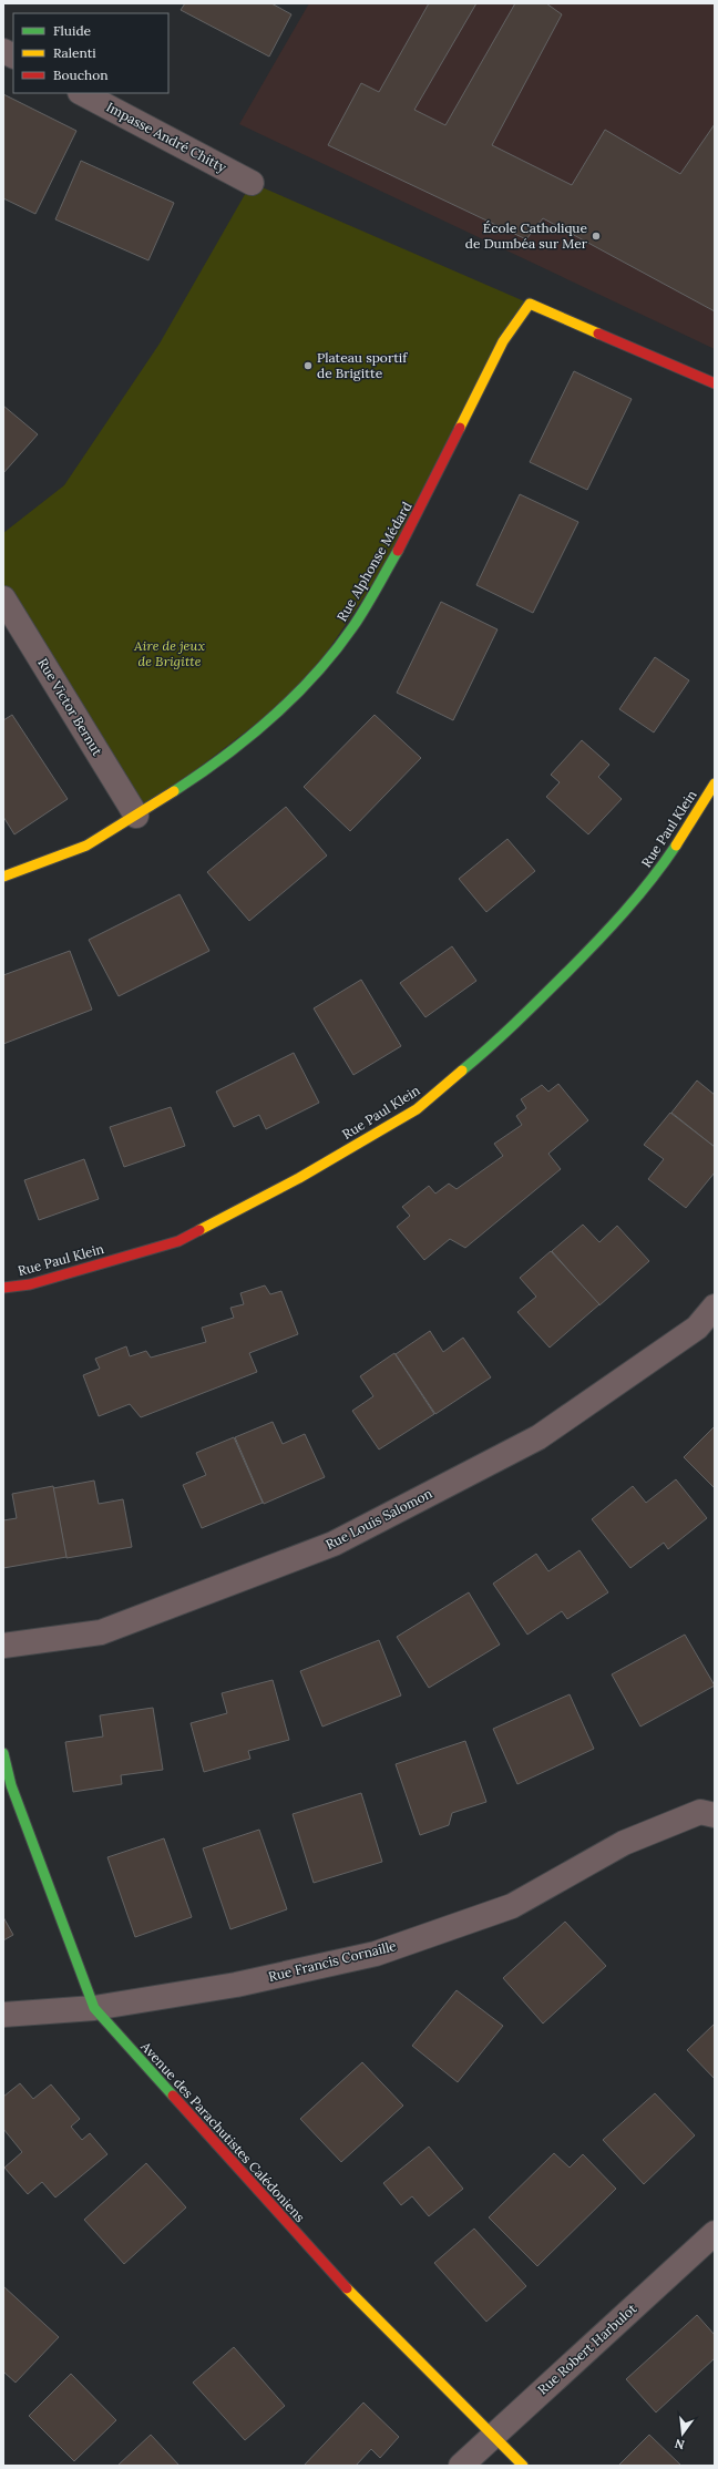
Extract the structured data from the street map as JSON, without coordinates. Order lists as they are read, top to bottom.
{
  "streets": {
    "street": [
      "Impasse André Chitty",
      "Rue Alphonse Médard",
      "Rue Victor Bernut",
      "Rue Paul Klein",
      "Rue Louis Salomon",
      "Rue Francis Cornaille",
      "Avenue des Parachutistes Calédoniens",
      "Rue Robert Harbulot"
    ]
  },
  "crossings": [
    ["Rue Alphonse Médard", "Rue Victor Bernut"],
    ["Rue Francis Cornaille", "Avenue des Parachutistes Calédoniens"],
    ["Avenue des Parachutistes Calédoniens", "Rue Robert Harbulot"]
  ],
  "parks": ["Aire de jeux de Brigitte"],
  "places": ["École Catholique de Dumbéa sur Mer", "Plateau sportif de Brigitte"],
  "legend": ["Fluide", "Ralenti", "Bouchon"],
  "north": "bottom"
}
